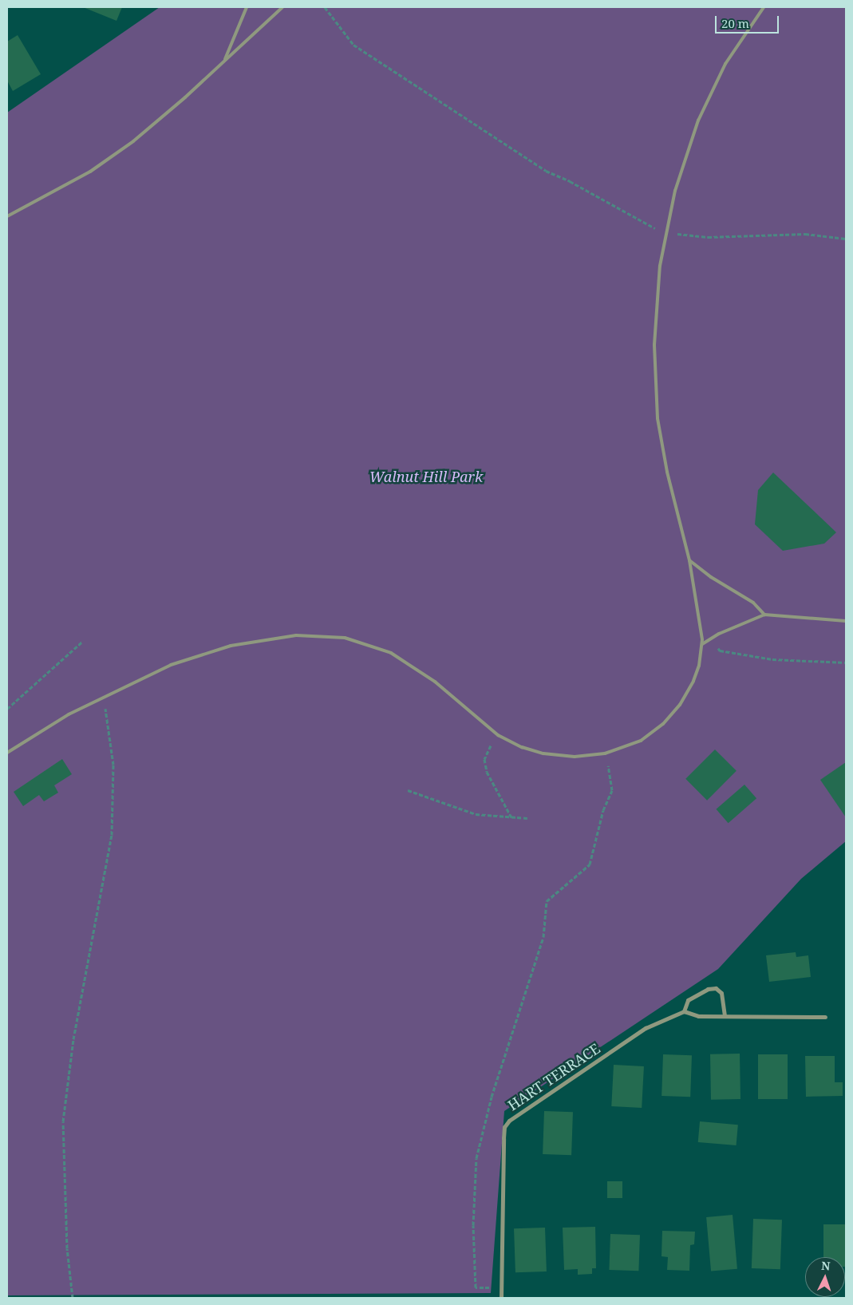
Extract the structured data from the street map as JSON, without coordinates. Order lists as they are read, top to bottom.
{
  "streets": {
    "street": ["HART TERRACE"]
  },
  "parks": ["Walnut Hill Park"],
  "scale_bar": "20 m",
  "north": "top"
}
